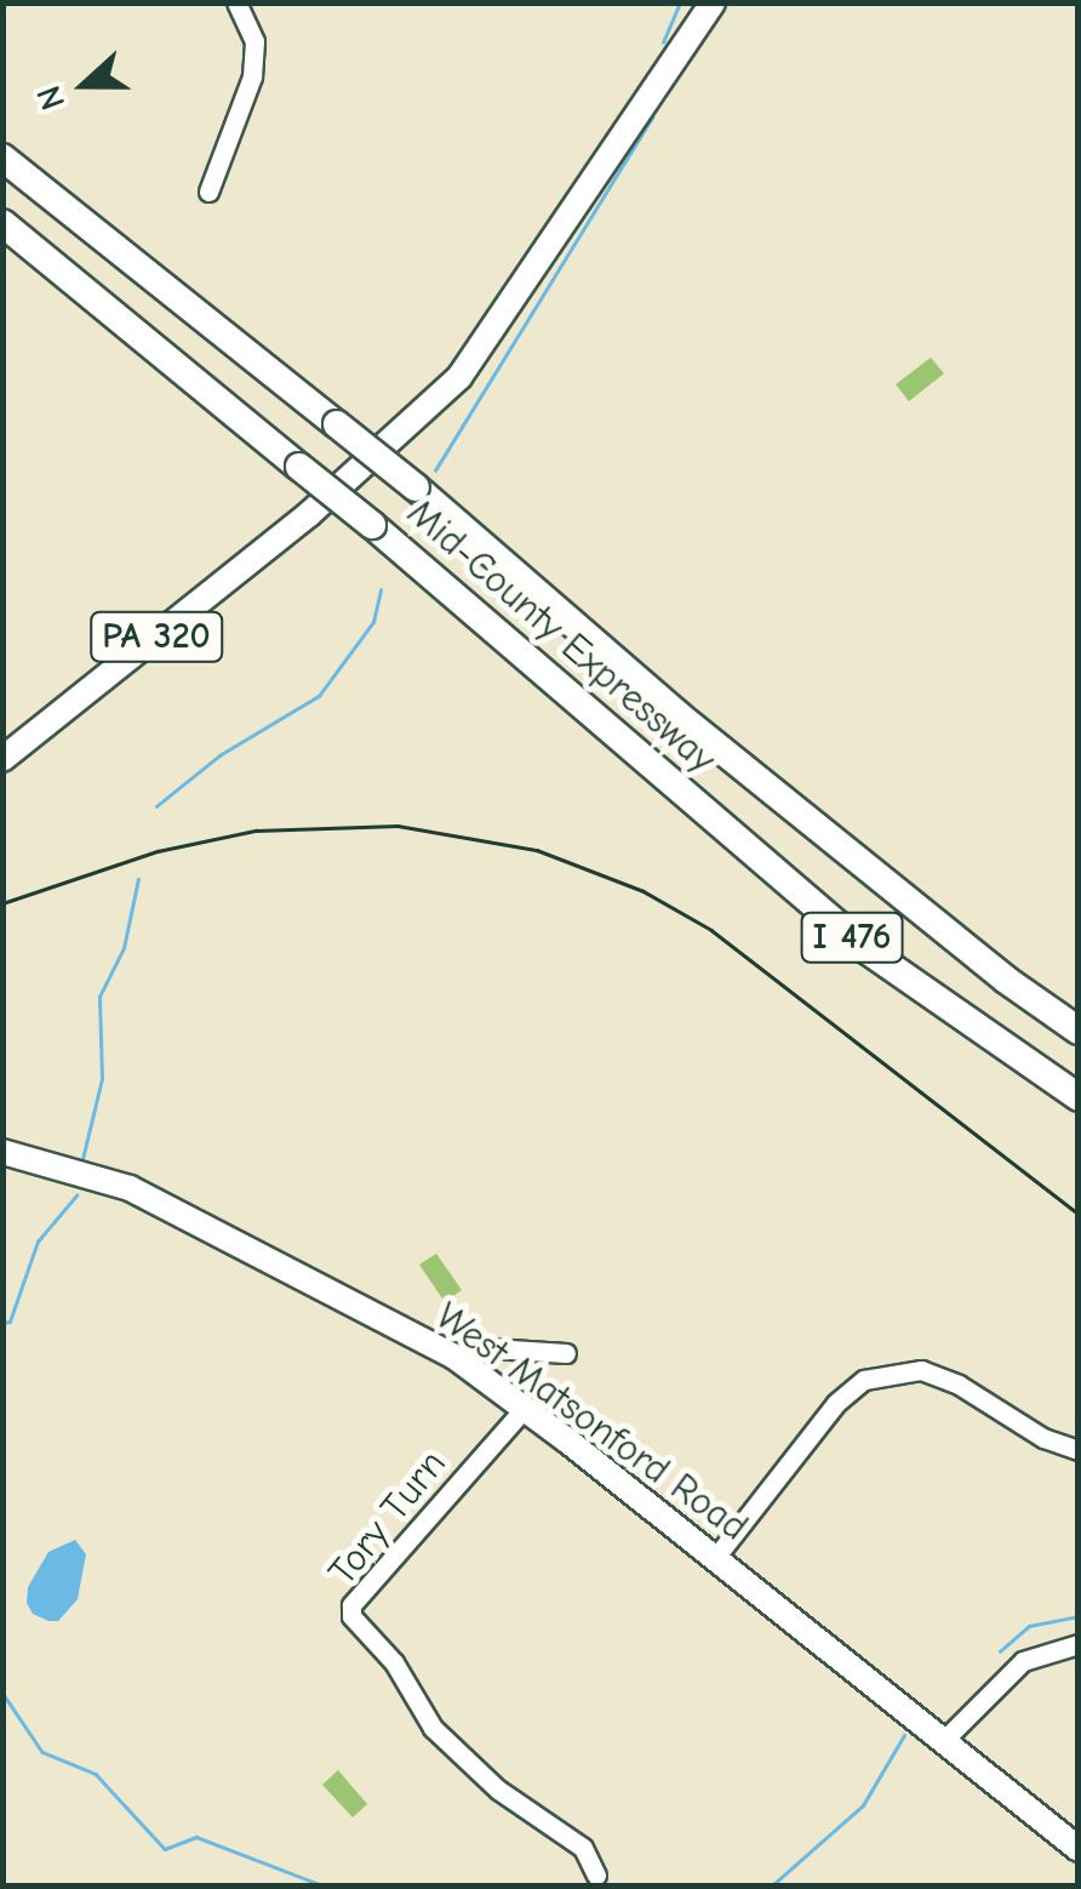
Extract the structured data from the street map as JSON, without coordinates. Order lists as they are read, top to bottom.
{
  "streets": {
    "highway": ["Mid-County Expressway", "I 476"],
    "main road": ["PA 320", "West Matsonford Road"],
    "street": ["Tory Turn"]
  },
  "crossings": [
    ["West Matsonford Road", "Tory Turn"]
  ],
  "north": "left"
}
